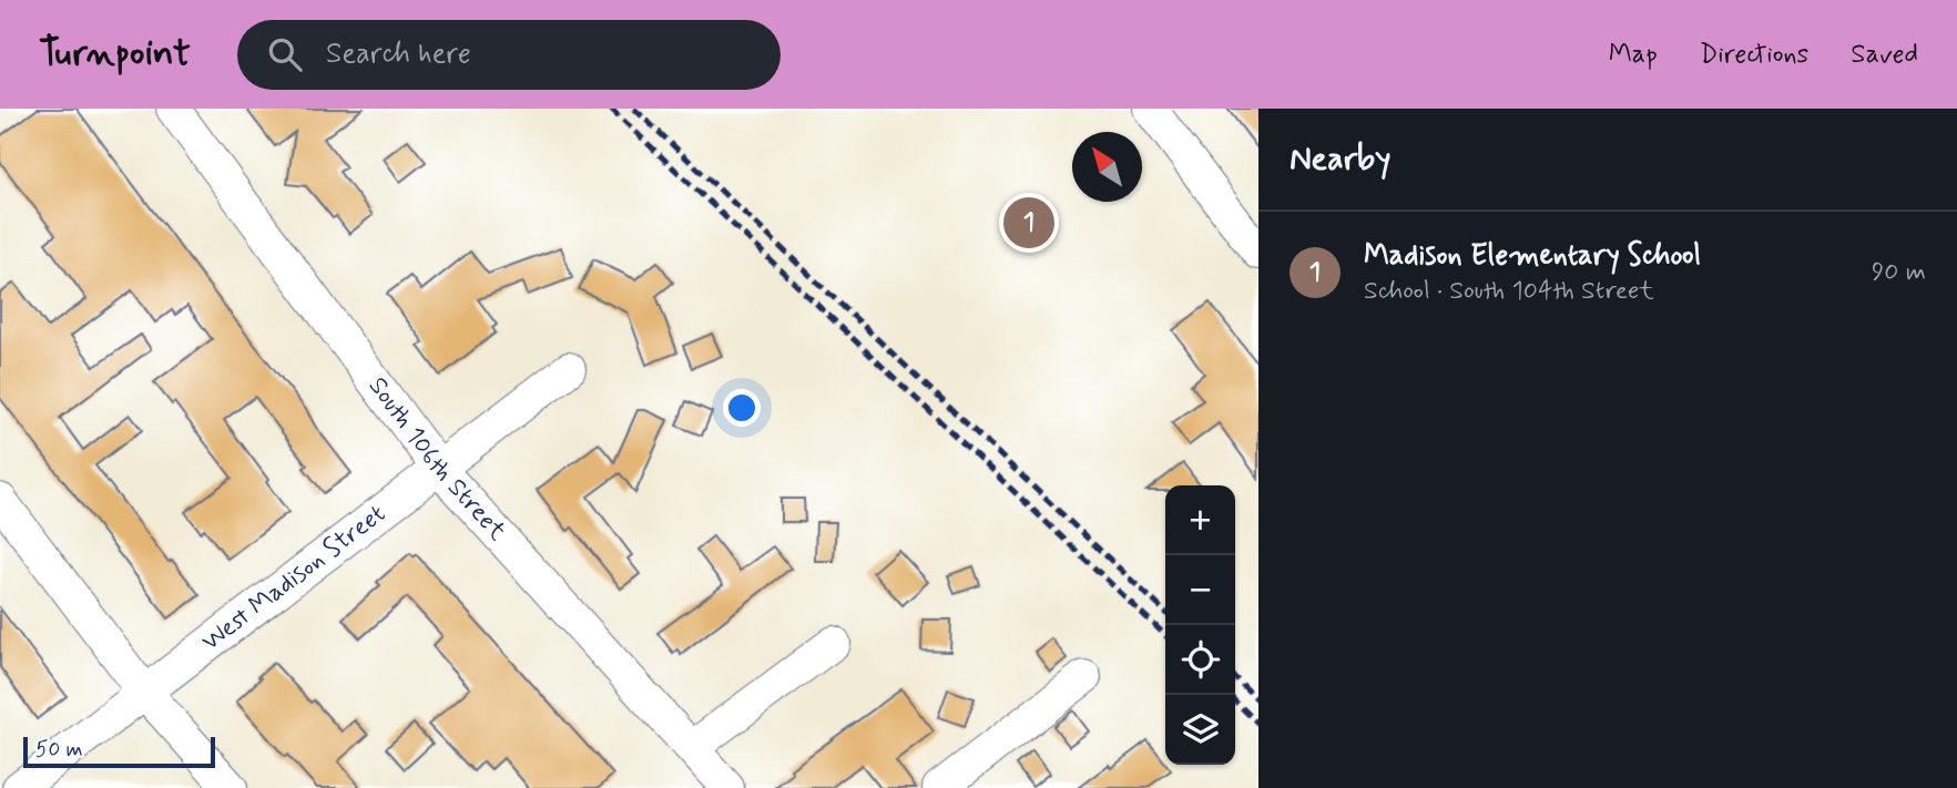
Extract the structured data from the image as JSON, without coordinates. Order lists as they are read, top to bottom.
{
  "streets": {
    "street": ["South 106th Street", "West Madison Street"]
  },
  "crossings": [
    ["South 106th Street", "West Madison Street"]
  ],
  "scale_bar": "50 m",
  "north": "top left",
  "page": {
    "header": "Turnpoint",
    "search": "Search here",
    "nav": ["Map", "Directions", "Saved"],
    "heading": "Nearby",
    "pins": "1",
    "list": [
      {
        "mark": "1",
        "name": "Madison Elementary School",
        "note": "School · South 104th Street",
        "value": "90 m"
      }
    ],
    "map_buttons": ["+", "−"],
    "scale": "50 m"
  }
}
